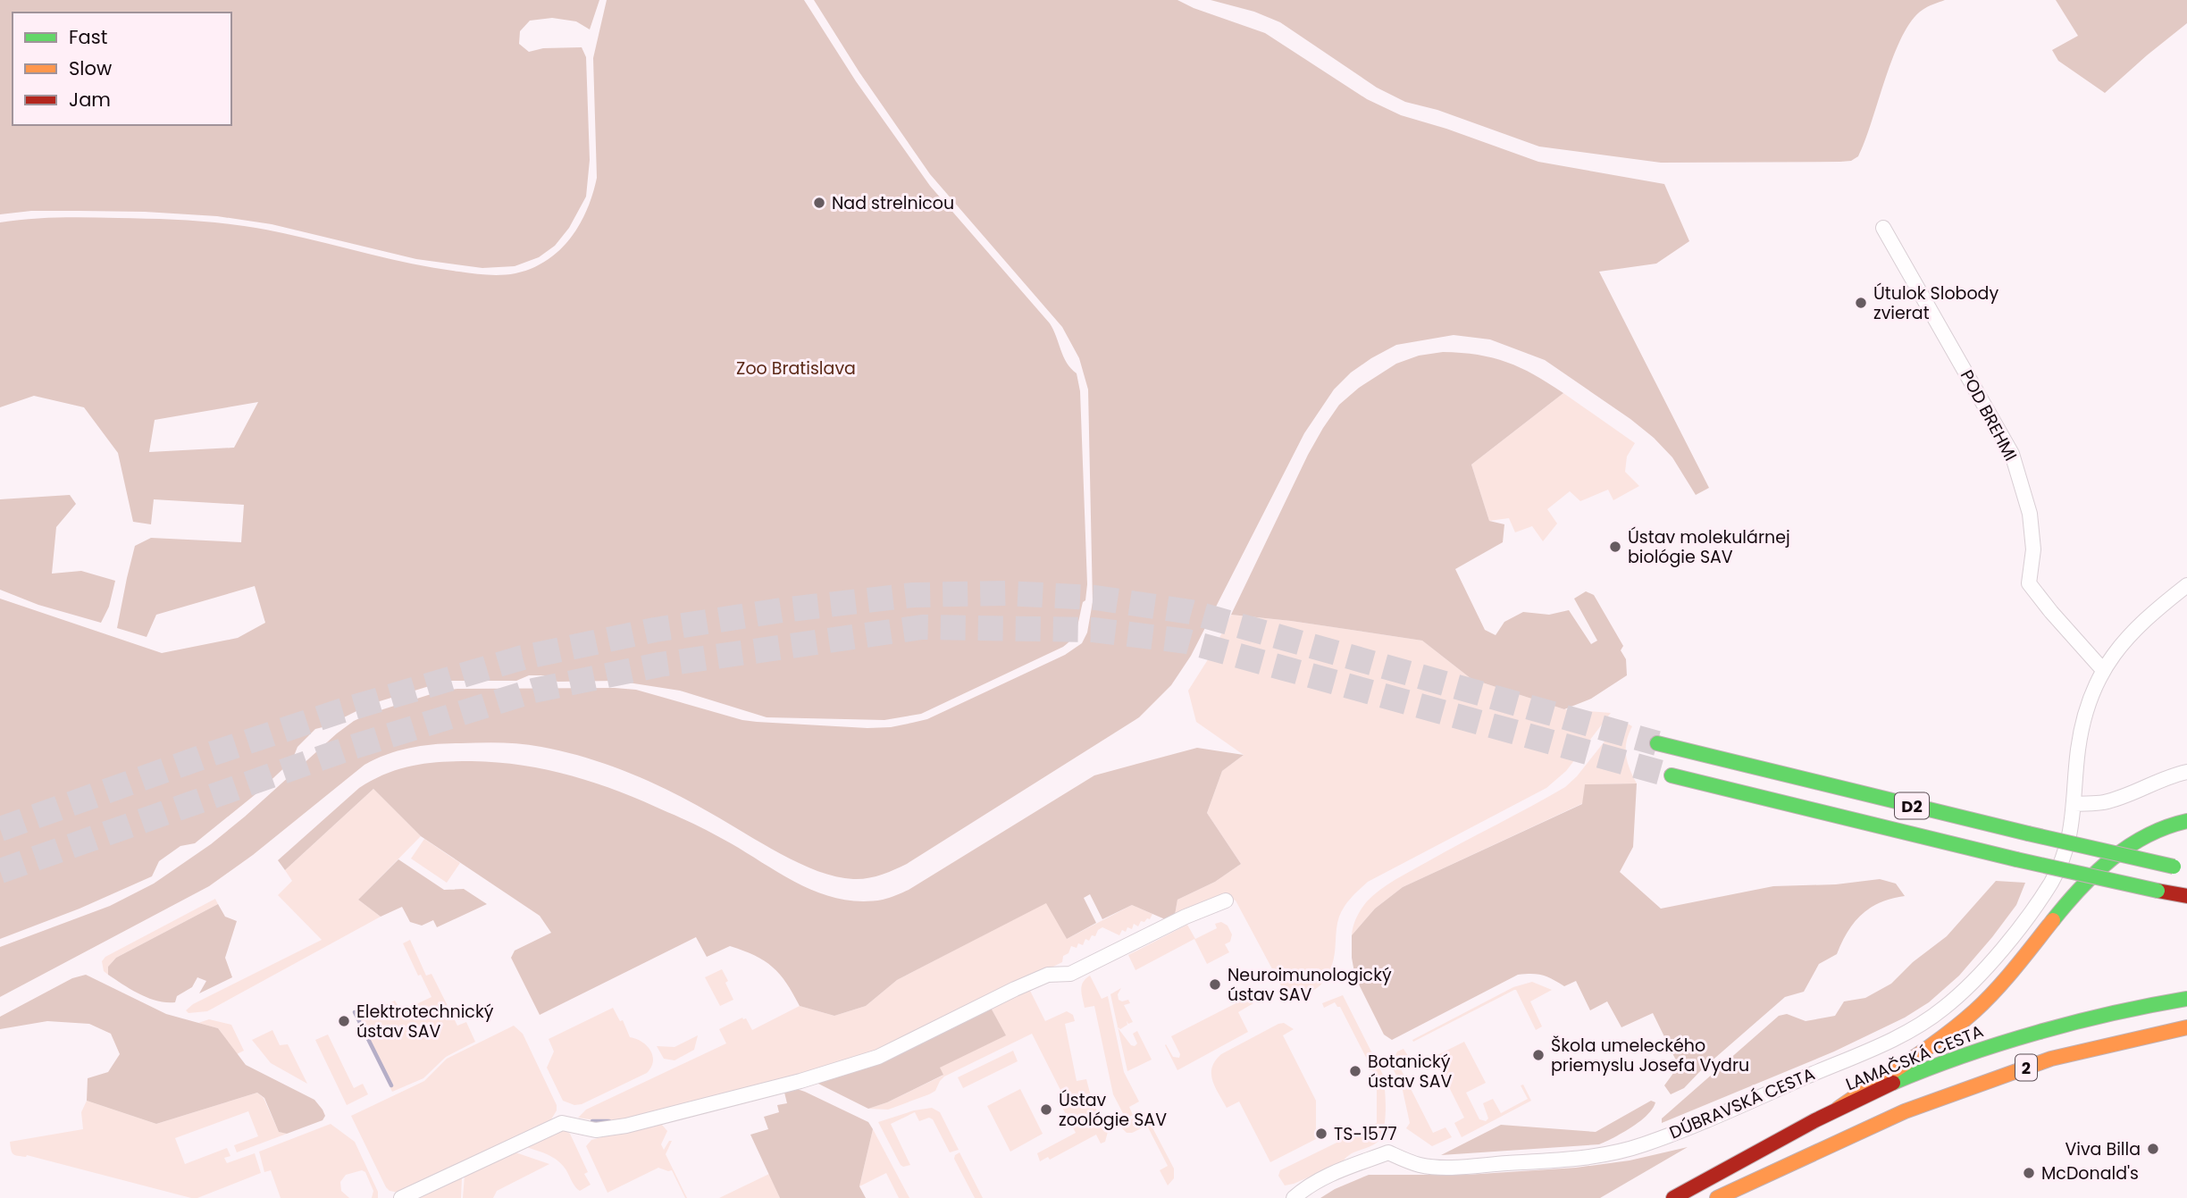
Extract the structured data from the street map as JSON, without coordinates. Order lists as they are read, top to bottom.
{
  "streets": {
    "main road": ["D2", "LAMAČSKÁ CESTA", "2"],
    "street": ["POD BREHMI", "DÚBRAVSKÁ CESTA"]
  },
  "crossings": [
    ["POD BREHMI", "DÚBRAVSKÁ CESTA"]
  ],
  "parks": ["Zoo Bratislava"],
  "places": [
    "Nad strelnicou",
    "Útulok Slobody zvierat",
    "Ústav molekulárnej biológie SAV",
    "Neuroimunologický ústav SAV",
    "Elektrotechnický ústav SAV",
    "Škola umeleckého priemyslu Josefa Vydru",
    "Botanický ústav SAV",
    "Ústav zoológie SAV",
    "TS-1577",
    "Viva Billa",
    "McDonald's"
  ],
  "legend": ["Fast", "Slow", "Jam"]
}
